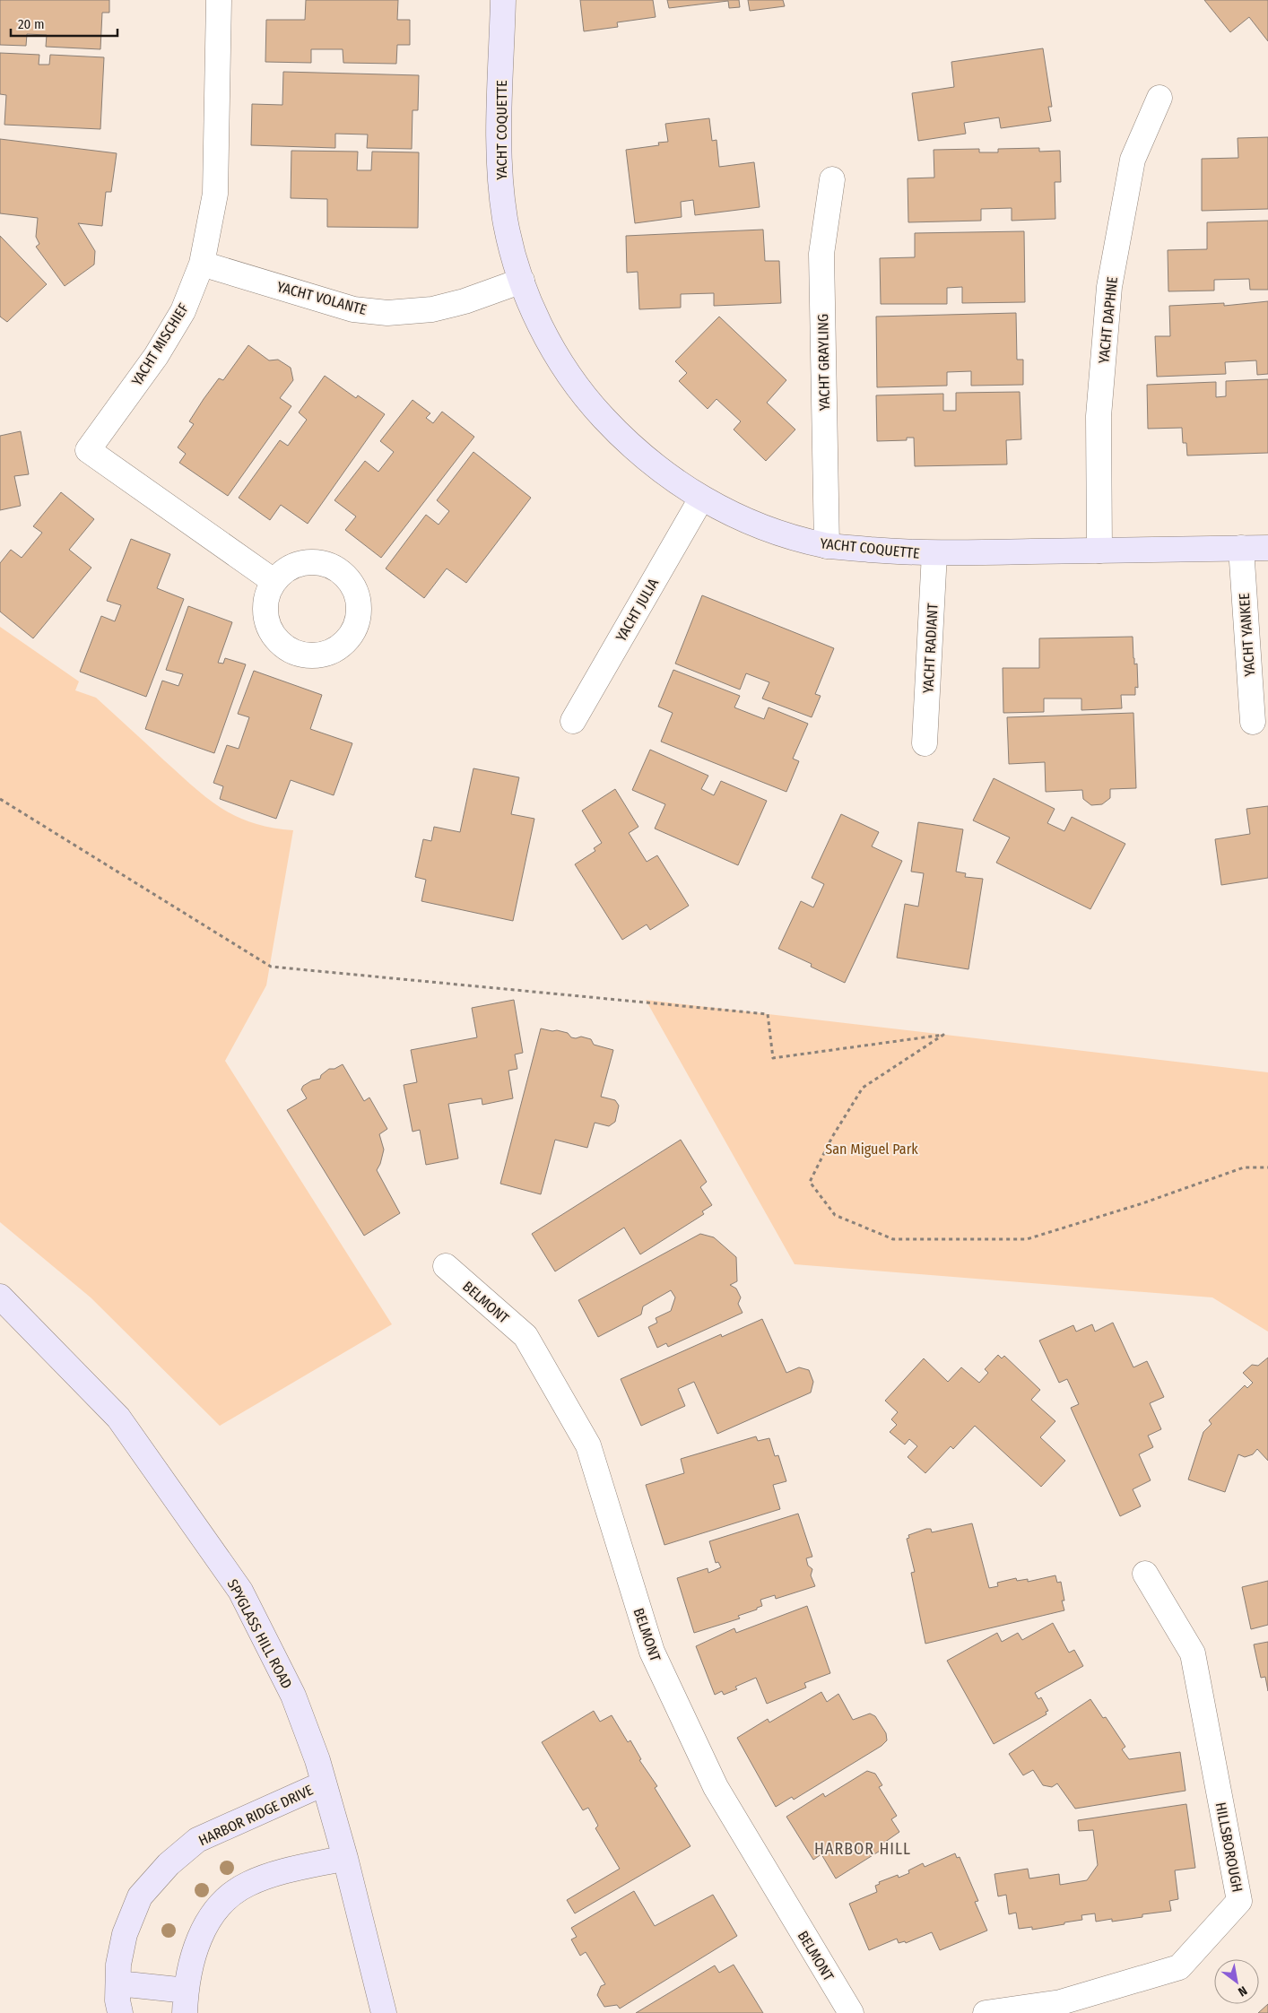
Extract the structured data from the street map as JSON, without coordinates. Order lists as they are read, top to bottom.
{
  "streets": {
    "street": [
      "YACHT COQUETTE",
      "YACHT VOLANTE",
      "YACHT DAPHNE",
      "YACHT MISCHIEF",
      "YACHT GRAYLING",
      "YACHT JULIA",
      "YACHT YANKEE",
      "YACHT RADIANT",
      "BELMONT",
      "SPYGLASS HILL ROAD",
      "HARBOR RIDGE DRIVE",
      "HILLSBOROUGH"
    ]
  },
  "crossings": [
    ["YACHT COQUETTE", "YACHT VOLANTE"],
    ["YACHT COQUETTE", "YACHT DAPHNE"],
    ["YACHT COQUETTE", "YACHT GRAYLING"],
    ["YACHT COQUETTE", "YACHT JULIA"],
    ["YACHT COQUETTE", "YACHT YANKEE"],
    ["YACHT COQUETTE", "YACHT RADIANT"],
    ["YACHT VOLANTE", "YACHT MISCHIEF"],
    ["SPYGLASS HILL ROAD", "HARBOR RIDGE DRIVE"]
  ],
  "districts": ["HARBOR HILL"],
  "parks": ["San Miguel Park"],
  "scale_bar": "20 m",
  "north": "bottom right"
}
